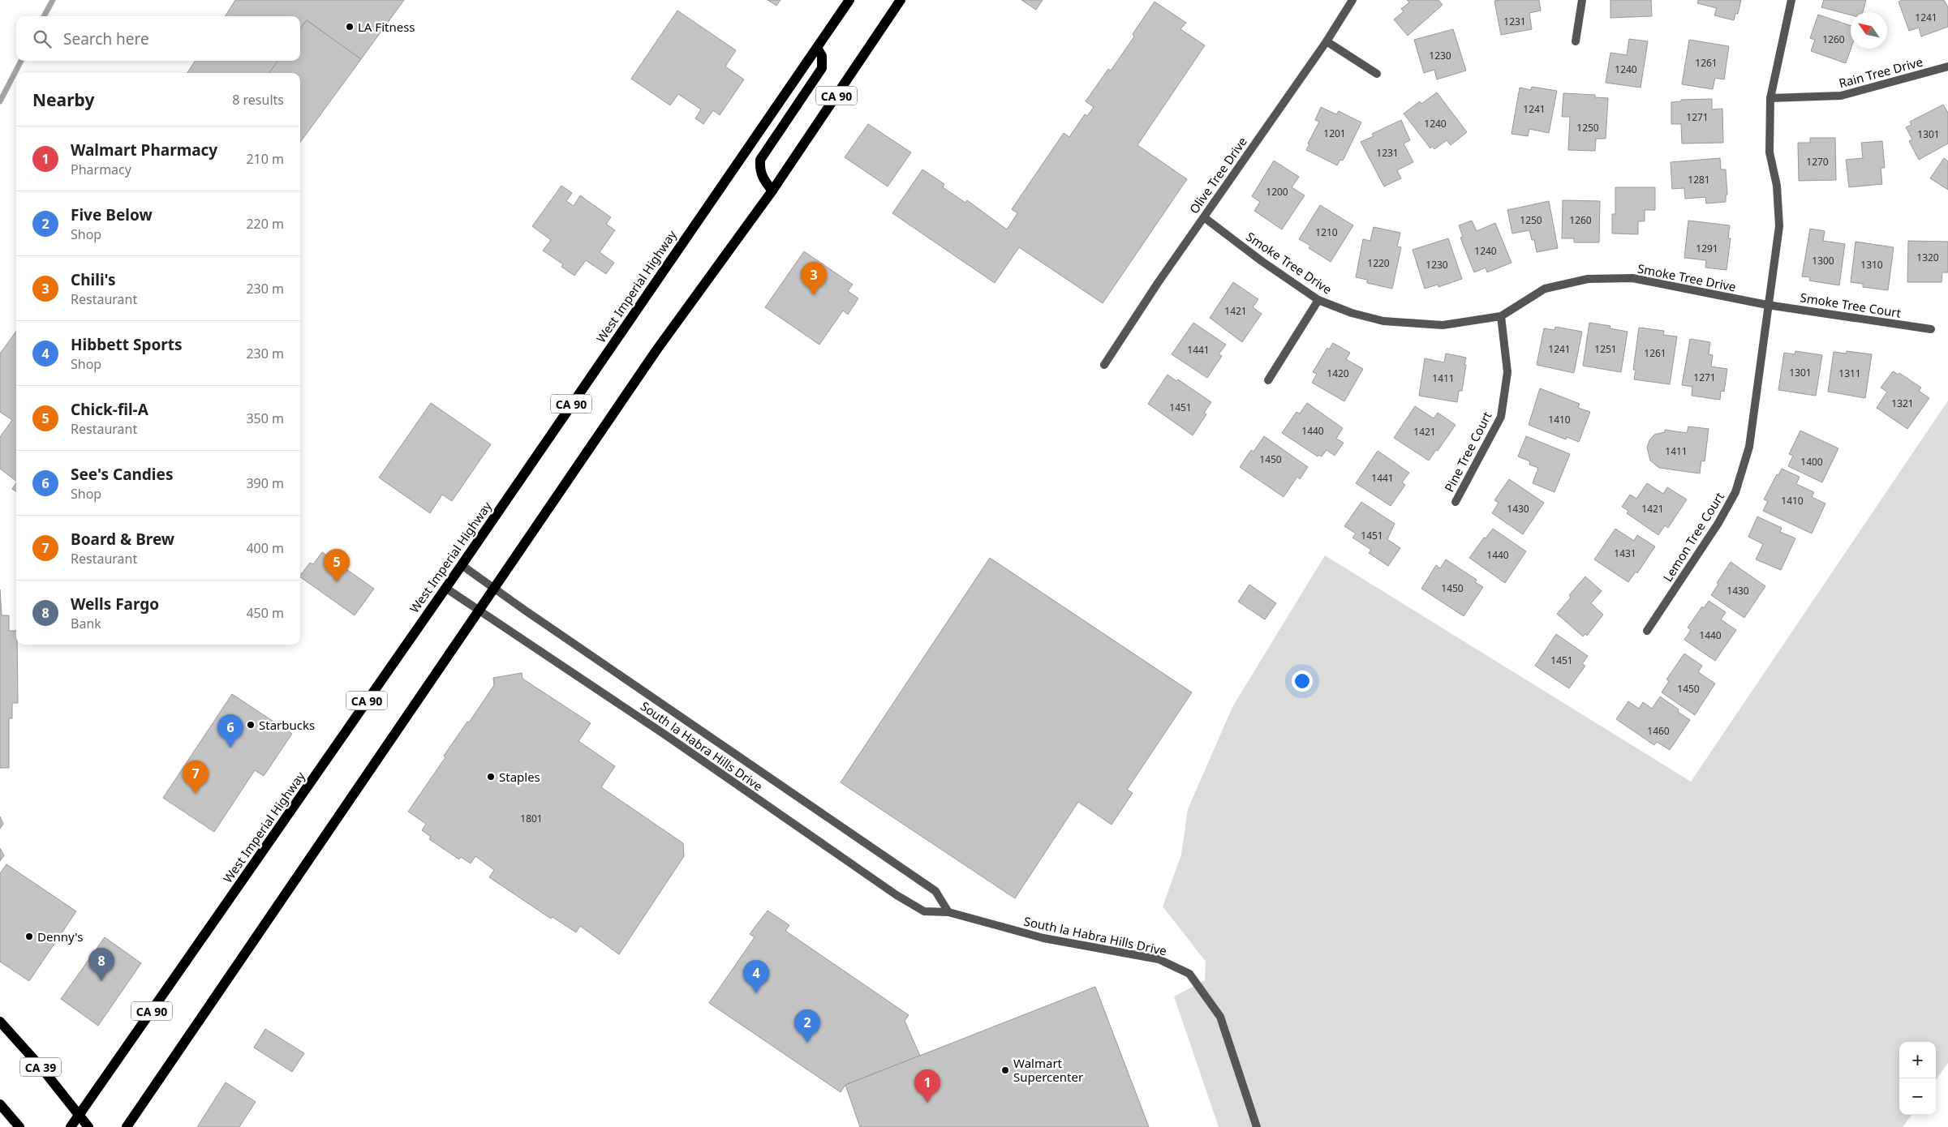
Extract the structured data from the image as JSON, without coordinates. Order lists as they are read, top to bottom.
{
  "streets": {
    "main road": ["CA 90", "West Imperial Highway", "CA 39"],
    "street": [
      "Rain Tree Drive",
      "Olive Tree Drive",
      "Smoke Tree Drive",
      "Smoke Tree Court",
      "Pine Tree Court",
      "Lemon Tree Court",
      "South la Habra Hills Drive"
    ]
  },
  "crossings": [
    ["Rain Tree Drive", "Lemon Tree Court"],
    ["CA 90", "South la Habra Hills Drive"],
    ["Olive Tree Drive", "Smoke Tree Drive"],
    ["Smoke Tree Drive", "Smoke Tree Court"],
    ["Smoke Tree Drive", "Pine Tree Court"],
    ["Smoke Tree Drive", "Lemon Tree Court"],
    ["West Imperial Highway", "South la Habra Hills Drive"],
    ["West Imperial Highway", "CA 39"],
    ["Smoke Tree Court", "Lemon Tree Court"]
  ],
  "places": [
    "LA Fitness",
    "Starbucks",
    "Staples",
    "Denny's",
    "Walmart Supercenter"
  ],
  "house_numbers": [
    "1241",
    "1231",
    "1260",
    "1230",
    "1261",
    "1240",
    "1241",
    "1271",
    "1240",
    "1250",
    "1201",
    "1301",
    "1231",
    "1270",
    "1281",
    "1200",
    "1250",
    "1260",
    "1210",
    "1291",
    "1240",
    "1320",
    "1300",
    "1220",
    "1230",
    "1310",
    "1421",
    "1241",
    "1251",
    "1441",
    "1261",
    "1301",
    "1420",
    "1311",
    "1271",
    "1411",
    "1321",
    "1451",
    "1410",
    "1440",
    "1421",
    "1411",
    "1450",
    "1400",
    "1441",
    "1410",
    "1430",
    "1421",
    "1451",
    "1431",
    "1440",
    "1450",
    "1430",
    "1440",
    "1451",
    "1450",
    "1460",
    "1801"
  ],
  "north": "top left",
  "page": {
    "search": "Search here",
    "heading": ["Nearby", "8 results"],
    "list": [
      {
        "mark": "1",
        "name": "Walmart Pharmacy",
        "note": "Pharmacy",
        "value": "210 m"
      },
      {
        "mark": "2",
        "name": "Five Below",
        "note": "Shop",
        "value": "220 m"
      },
      {
        "mark": "3",
        "name": "Chili's",
        "note": "Restaurant",
        "value": "230 m"
      },
      {
        "mark": "4",
        "name": "Hibbett Sports",
        "note": "Shop",
        "value": "230 m"
      },
      {
        "mark": "5",
        "name": "Chick-fil-A",
        "note": "Restaurant",
        "value": "350 m"
      },
      {
        "mark": "6",
        "name": "See's Candies",
        "note": "Shop",
        "value": "390 m"
      },
      {
        "mark": "7",
        "name": "Board & Brew",
        "note": "Restaurant",
        "value": "400 m"
      },
      {
        "mark": "8",
        "name": "Wells Fargo",
        "note": "Bank",
        "value": "450 m"
      }
    ],
    "pins": [
      "3",
      "5",
      "6",
      "7",
      "8",
      "4",
      "2",
      "1"
    ],
    "map_buttons": ["+", "−"]
  }
}
